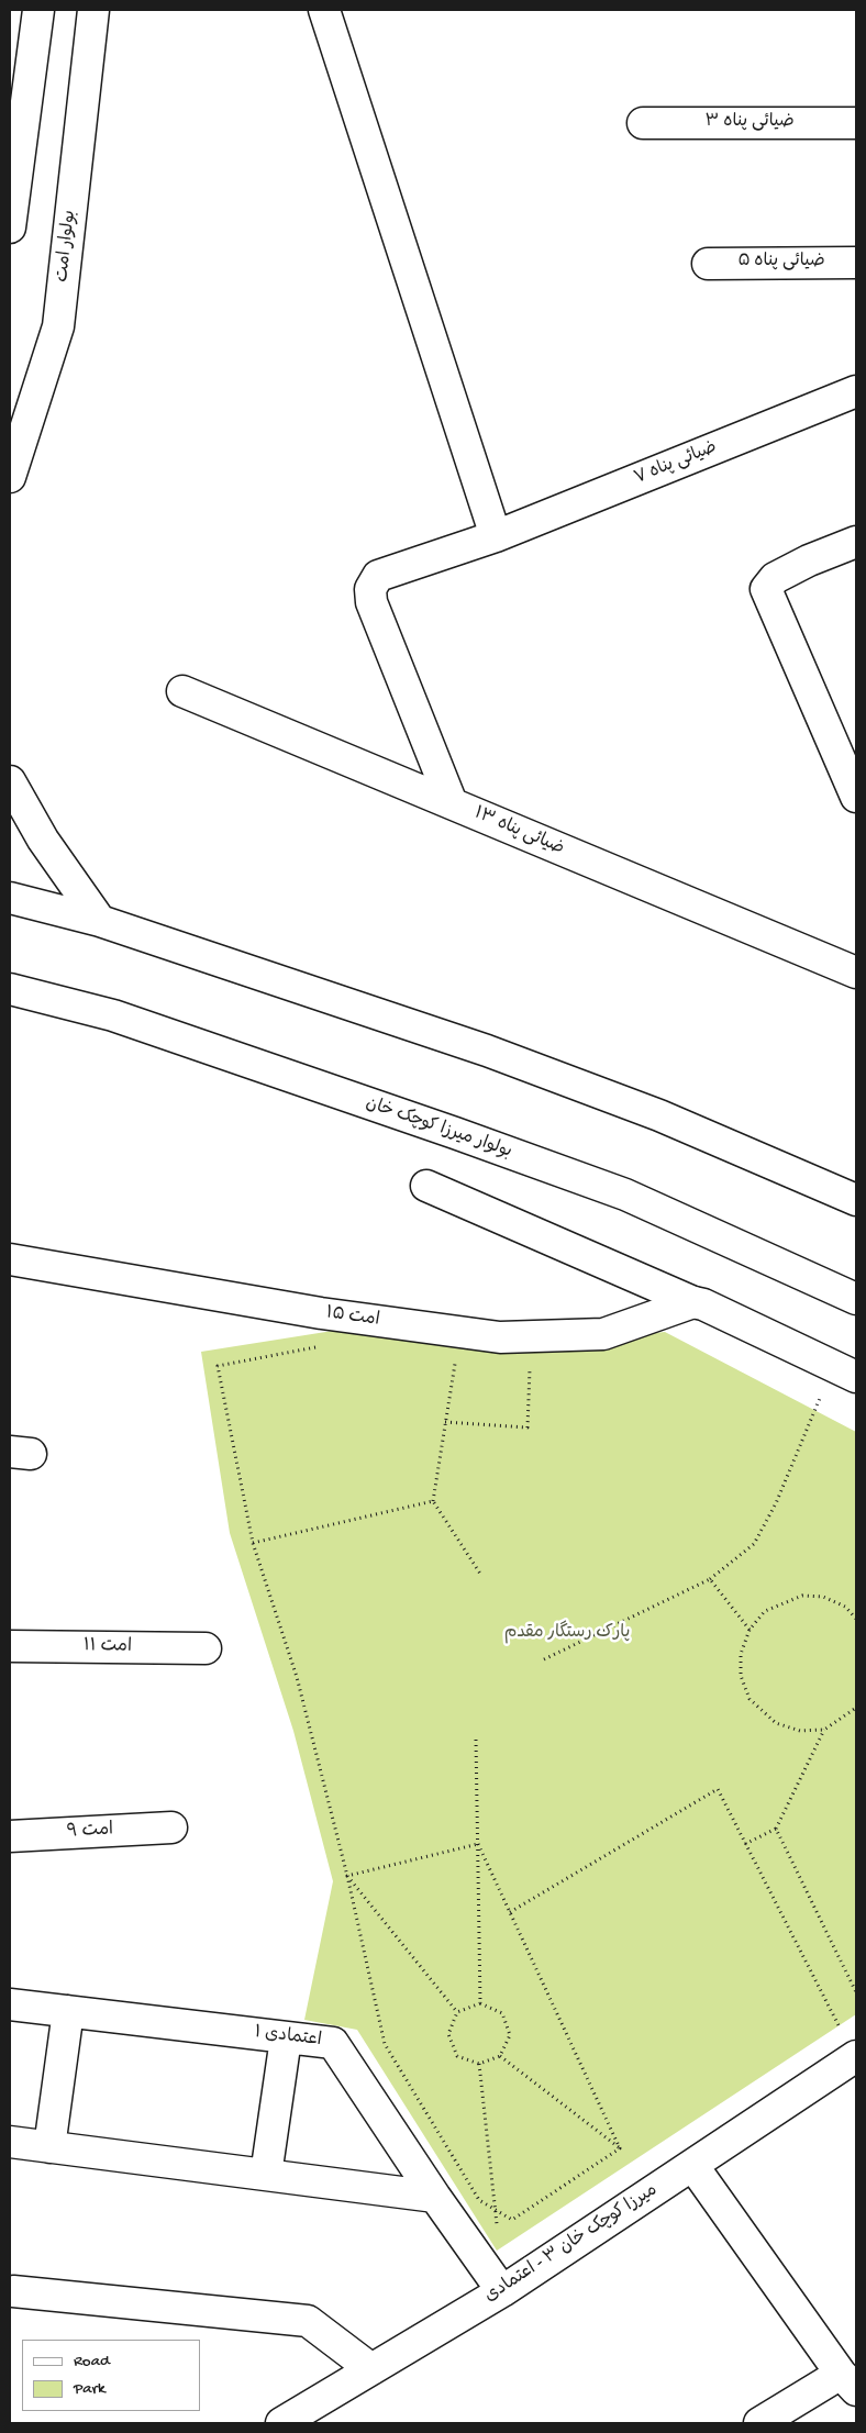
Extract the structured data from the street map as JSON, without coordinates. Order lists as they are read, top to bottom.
{
  "streets": {
    "street": [
      "ضیائی پناه ۳",
      "بولوار امت",
      "ضیائی پناه ۵",
      "ضیائی پناه ۷",
      "ضیائی پناه ۱۳",
      "بولوار میرزا کوچک خان",
      "امت ۱۵",
      "امت ۱۱",
      "امت ۹",
      "اعتمادی ۱",
      "میرزا کوچک خان ۳ - اعتمادی"
    ]
  },
  "crossings": [
    ["ضیائی پناه ۷", "ضیائی پناه ۱۳"],
    ["اعتمادی ۱", "میرزا کوچک خان ۳ - اعتمادی"]
  ],
  "parks": ["پارک رستگار مقدم"],
  "legend": ["Road", "Park"]
}
